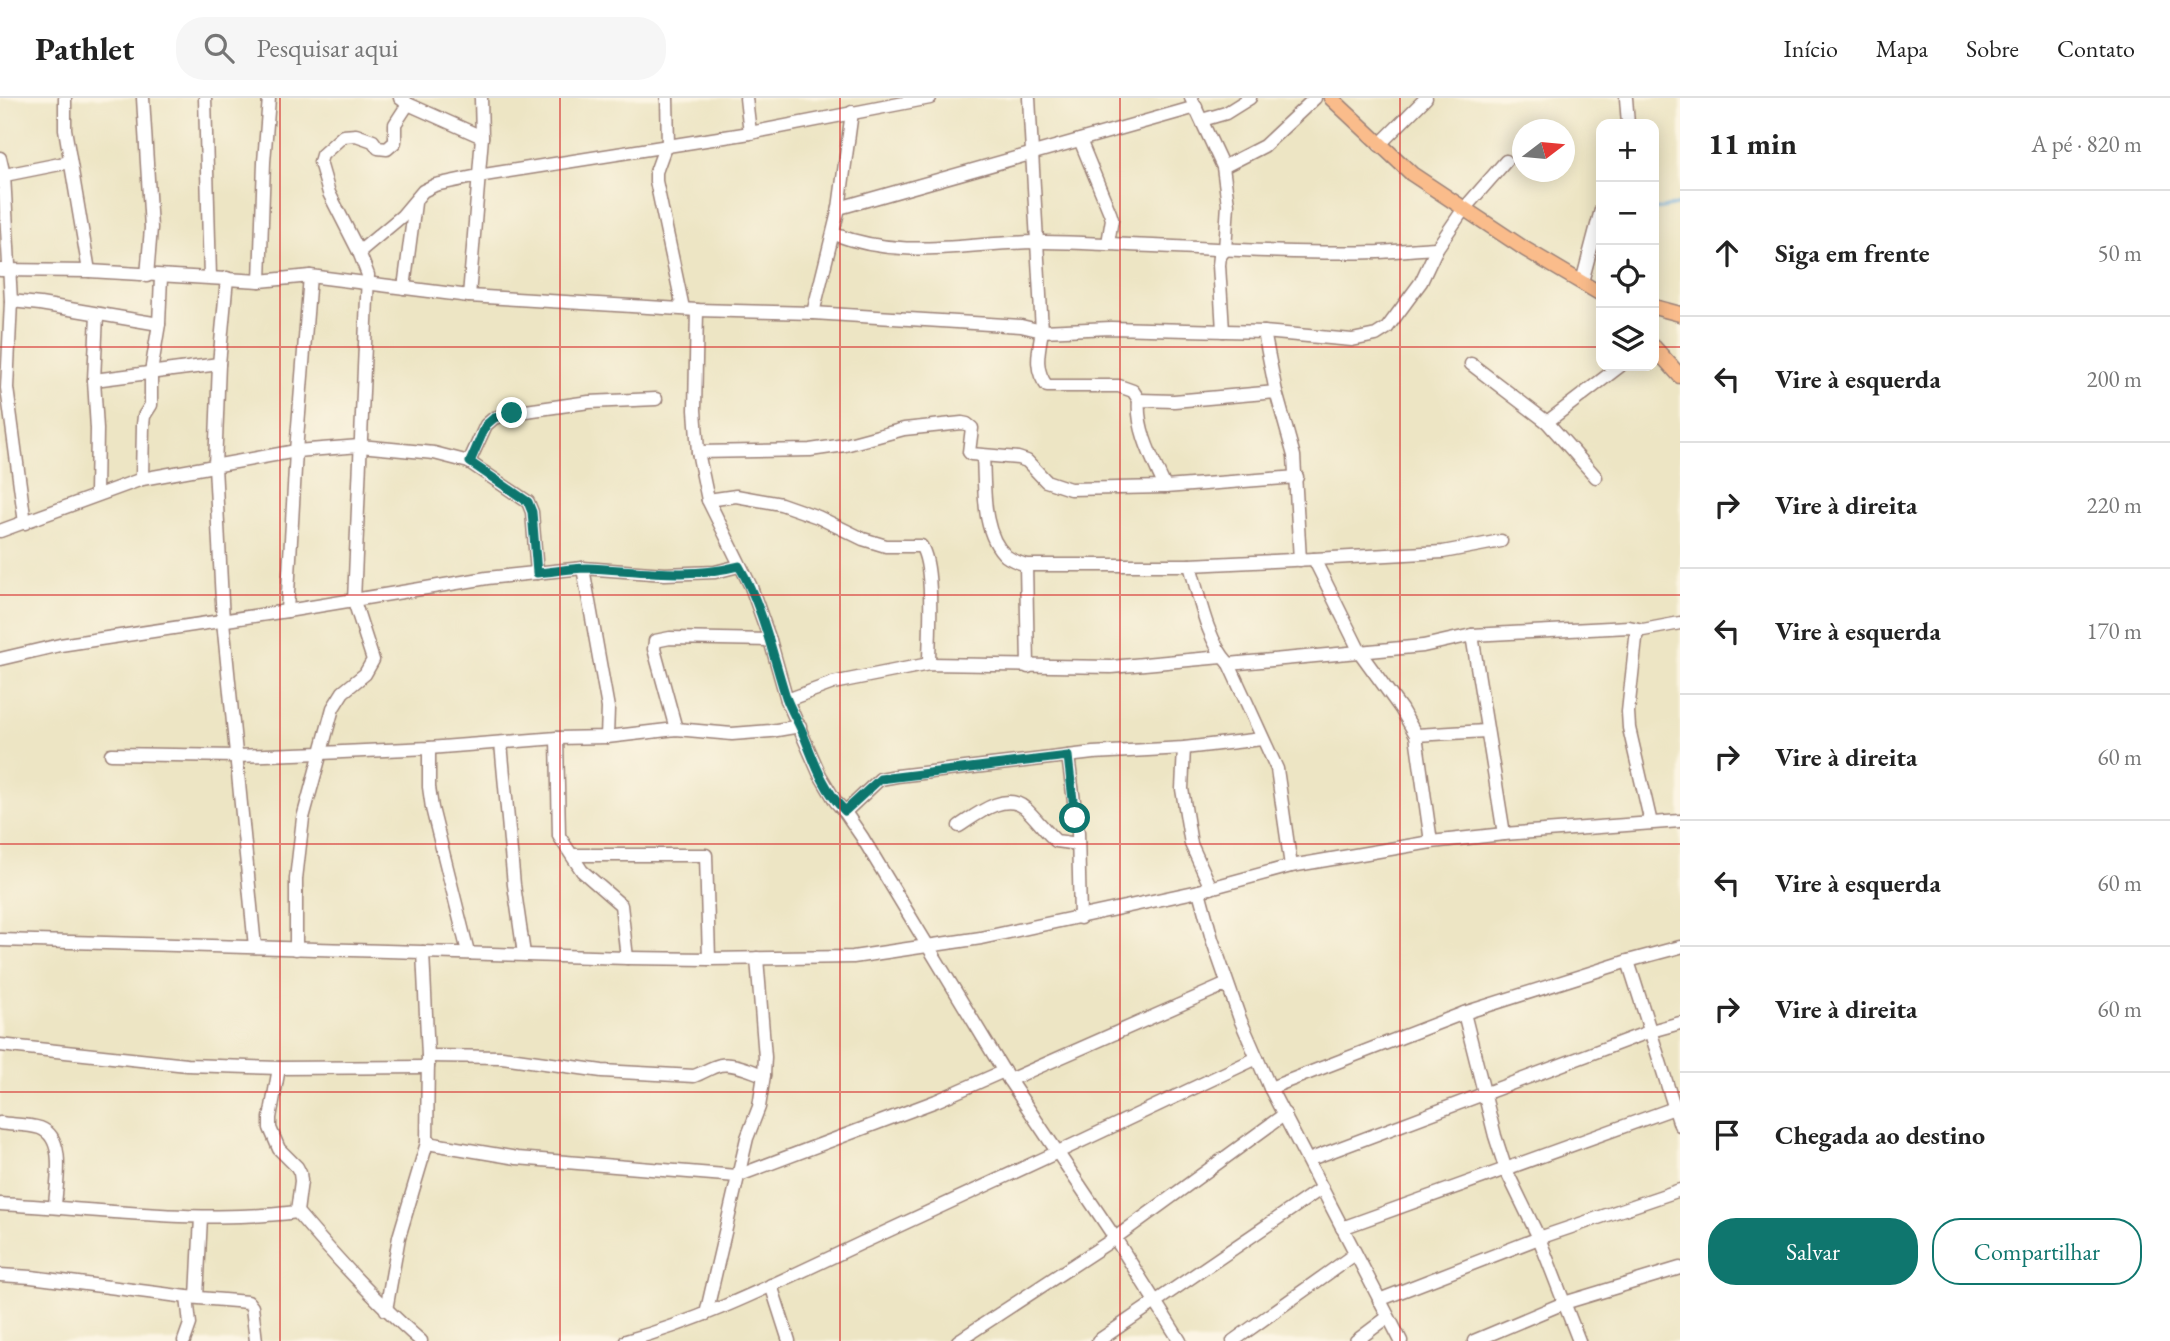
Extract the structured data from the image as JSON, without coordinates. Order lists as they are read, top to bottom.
{
  "north": "right",
  "page": {
    "header": "Pathlet",
    "search": "Pesquisar aqui",
    "nav": [
      "Início",
      "Mapa",
      "Sobre",
      "Contato"
    ],
    "heading": ["11 min", "A pé · 820 m"],
    "map_buttons": ["+", "−"],
    "list": [
      ["Siga em frente", "50 m"],
      ["Vire à esquerda", "200 m"],
      ["Vire à direita", "220 m"],
      ["Vire à esquerda", "170 m"],
      ["Vire à direita", "60 m"],
      ["Vire à esquerda", "60 m"],
      ["Vire à direita", "60 m"],
      "Chegada ao destino"
    ],
    "buttons": ["Salvar", "Compartilhar"]
  }
}
